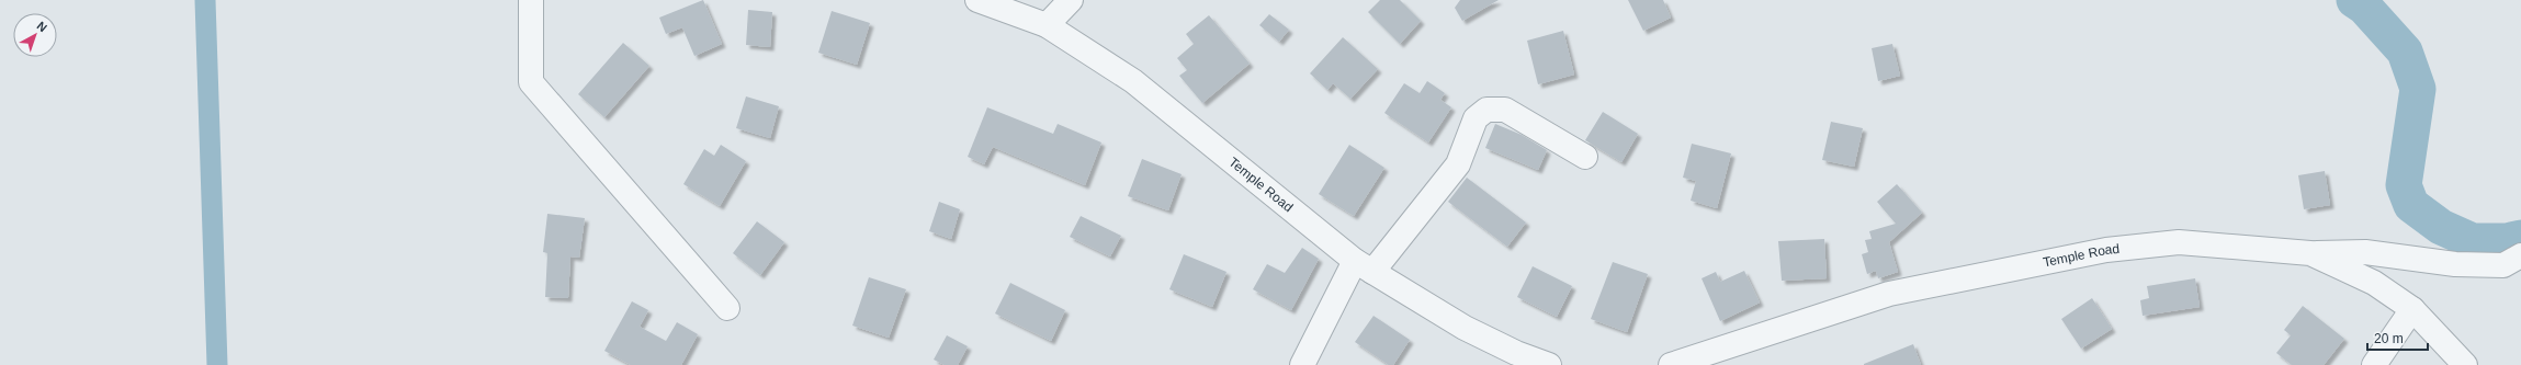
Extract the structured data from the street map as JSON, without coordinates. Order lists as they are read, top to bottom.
{
  "streets": {
    "street": ["Temple Road"]
  },
  "scale_bar": "20 m",
  "north": "top right"
}
